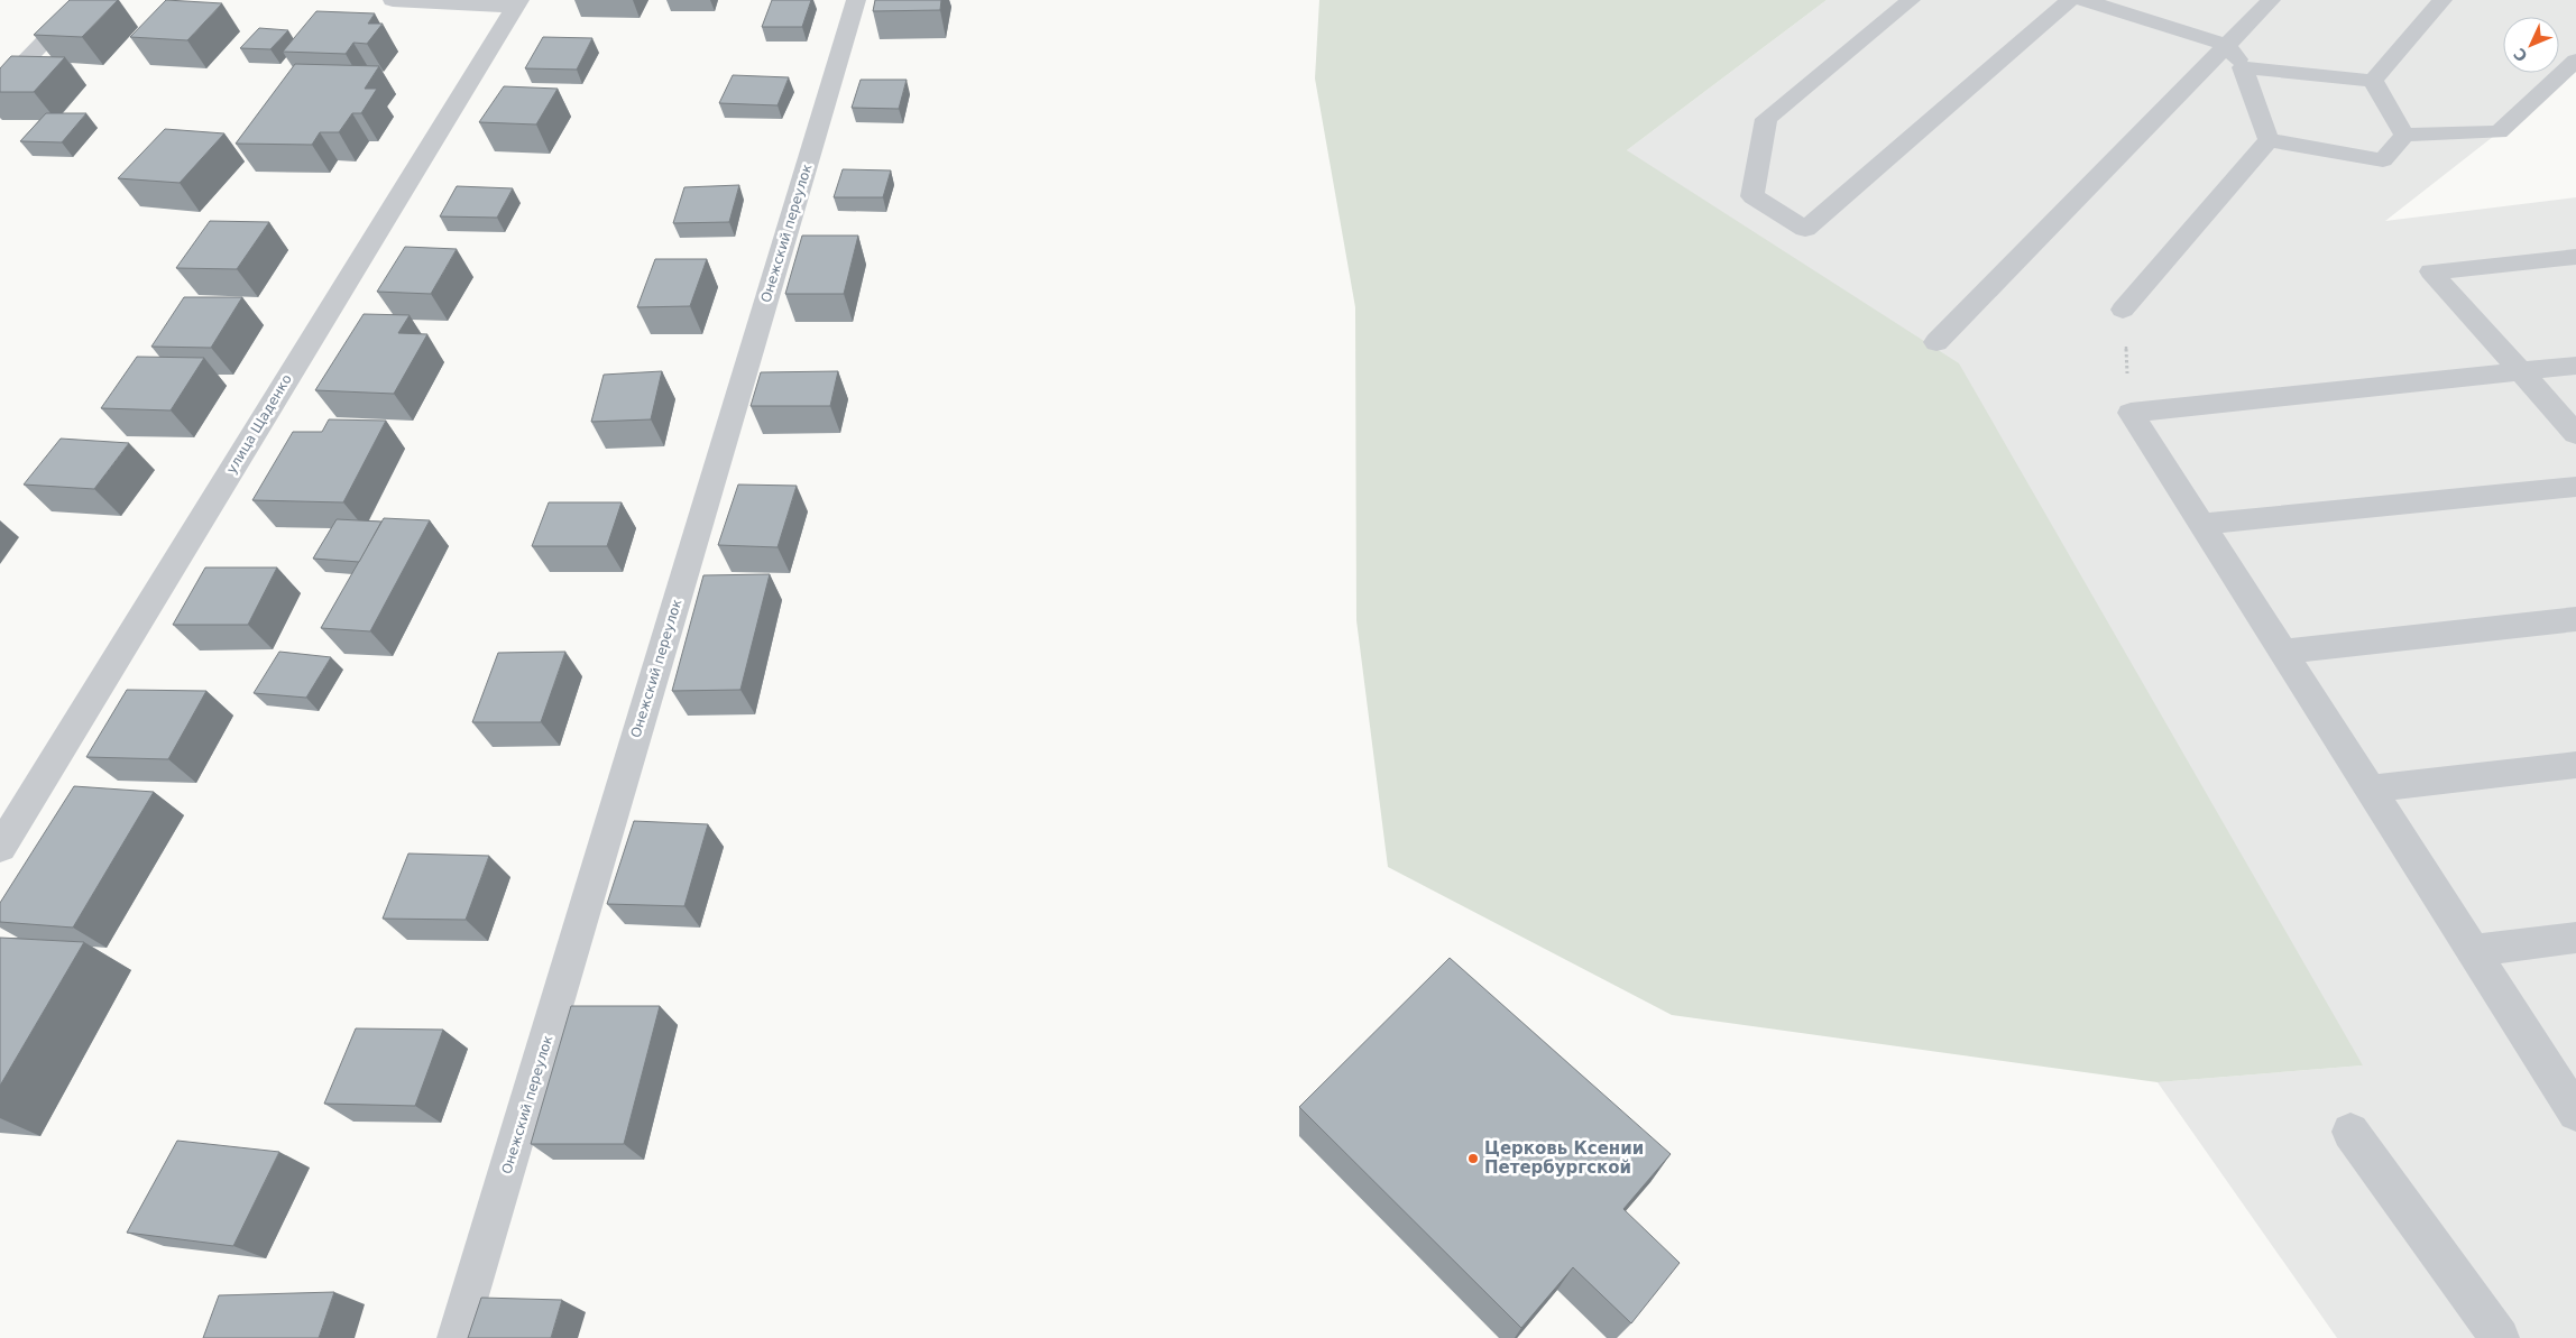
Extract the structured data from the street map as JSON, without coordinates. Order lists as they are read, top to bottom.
{
  "streets": {
    "street": ["Онежский переулок", "улица Щаденко"]
  },
  "places": ["Церковь Ксении Петербургской"],
  "north": "bottom left"
}
